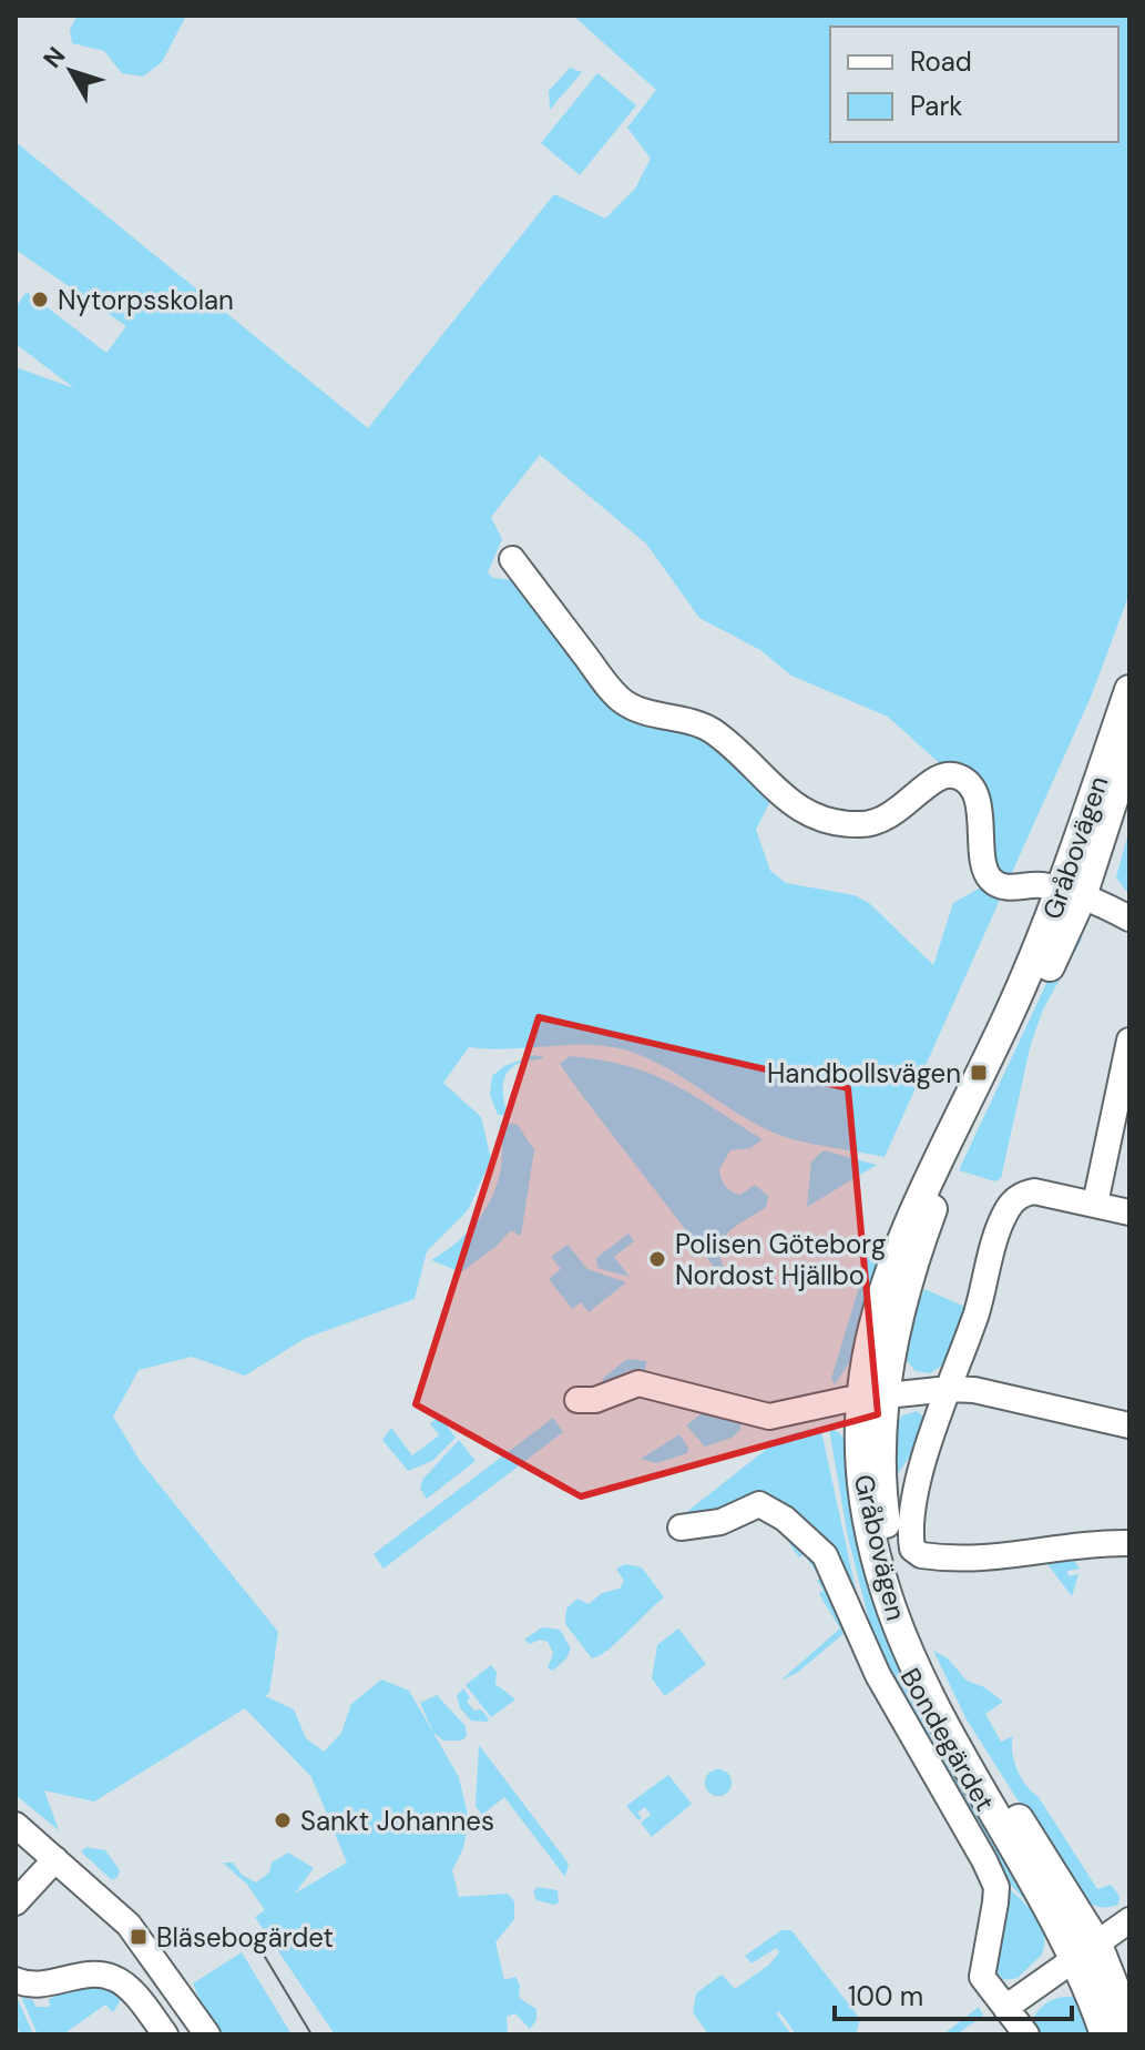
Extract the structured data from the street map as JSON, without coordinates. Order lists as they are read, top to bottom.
{
  "streets": {
    "main road": ["Gråbovägen"],
    "street": ["Bondegärdet"]
  },
  "places": {
    "other": ["Nytorpsskolan", "Polisen Göteborg Nordost Hjällbo", "Sankt Johannes"],
    "transit": ["Handbollsvägen", "Bläsebogärdet"]
  },
  "legend": ["Road", "Park"],
  "scale_bar": "100 m",
  "north": "top left"
}
